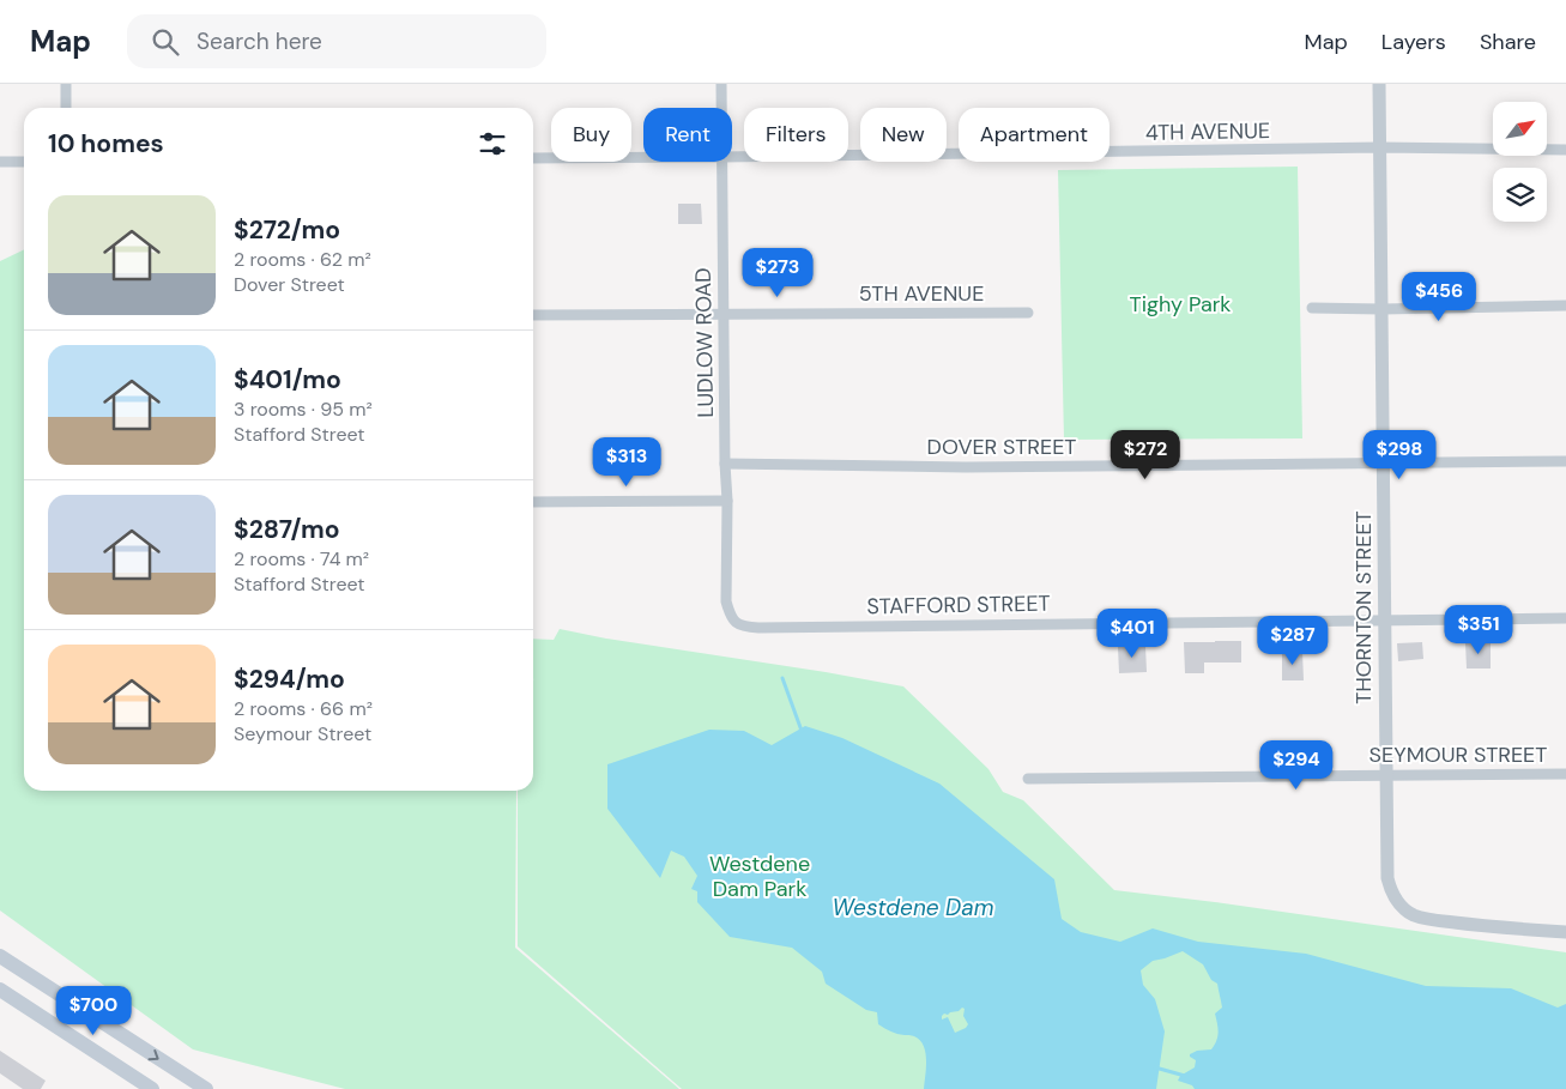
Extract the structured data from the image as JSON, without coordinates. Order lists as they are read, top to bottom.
{
  "streets": {
    "street": [
      "4TH AVENUE",
      "5TH AVENUE",
      "LUDLOW ROAD",
      "DOVER STREET",
      "STAFFORD STREET",
      "THORNTON STREET",
      "SEYMOUR STREET"
    ]
  },
  "crossings": [
    ["4TH AVENUE", "THORNTON STREET"],
    ["5TH AVENUE", "LUDLOW ROAD"],
    ["LUDLOW ROAD", "DOVER STREET"],
    ["LUDLOW ROAD", "STAFFORD STREET"],
    ["DOVER STREET", "THORNTON STREET"],
    ["STAFFORD STREET", "THORNTON STREET"],
    ["THORNTON STREET", "SEYMOUR STREET"]
  ],
  "water": ["Westdene Dam"],
  "parks": ["Tighy Park", "Westdene Dam Park"],
  "north": "top right",
  "page": {
    "header": "Map",
    "search": "Search here",
    "nav": ["Map", "Layers", "Share"],
    "chip": [
      "Buy",
      "Rent",
      "Filters",
      "New",
      "Apartment"
    ],
    "heading": "10 homes",
    "list": [
      {
        "name": "$272/mo",
        "note": "2 rooms · 62 m² · Dover Street"
      },
      {
        "name": "$401/mo",
        "note": "3 rooms · 95 m² · Stafford Street"
      },
      {
        "name": "$287/mo",
        "note": "2 rooms · 74 m² · Stafford Street"
      },
      {
        "name": "$294/mo",
        "note": "2 rooms · 66 m² · Seymour Street"
      }
    ],
    "price": [
      "$273",
      "$456",
      "$272",
      "$298",
      "$313",
      "$351",
      "$401",
      "$287",
      "$294",
      "$700"
    ]
  }
}
